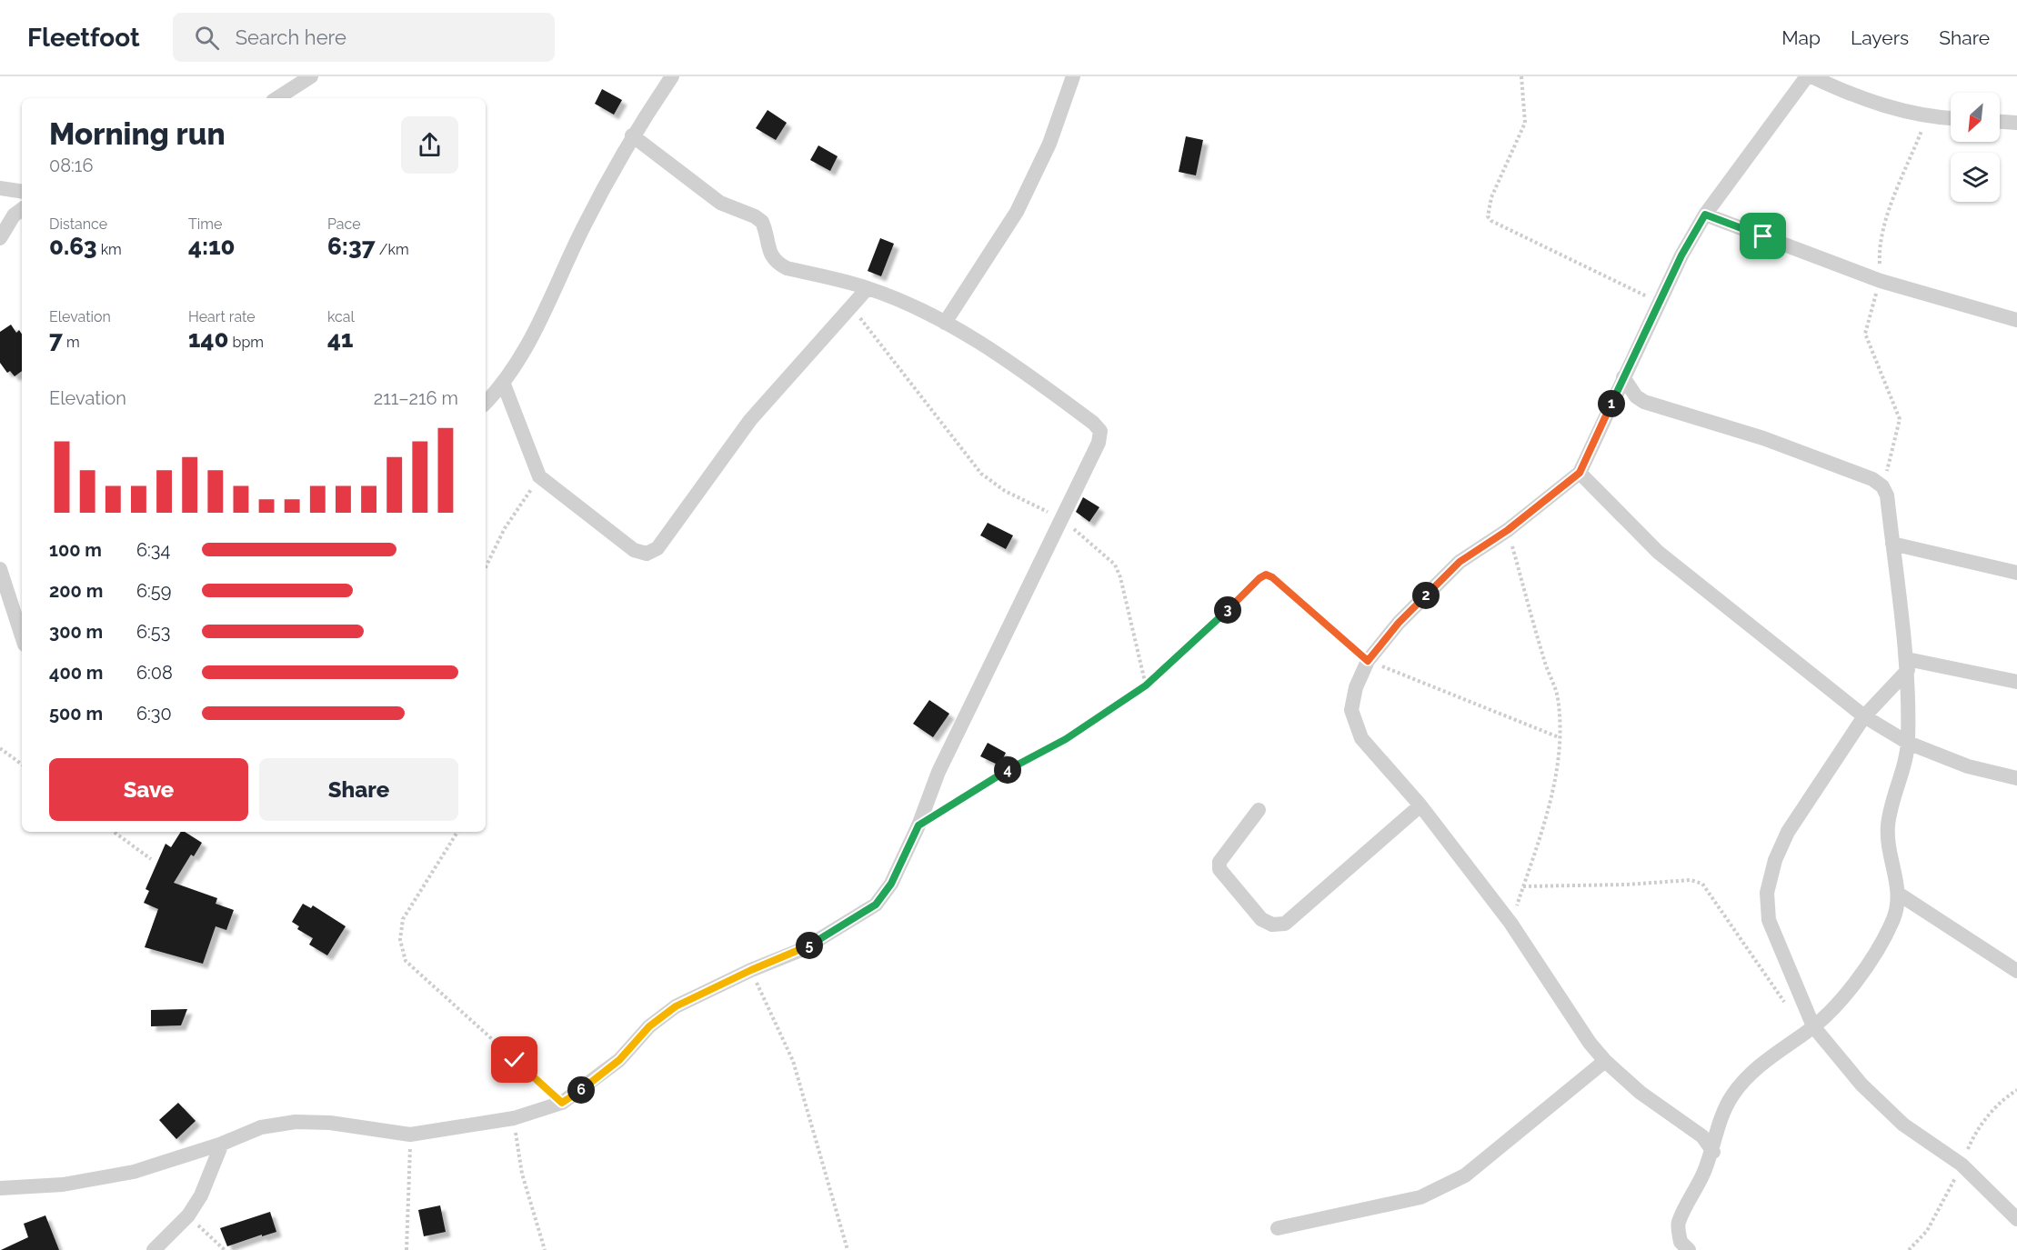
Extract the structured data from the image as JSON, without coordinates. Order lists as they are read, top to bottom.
{
  "north": "bottom left",
  "page": {
    "header": "Fleetfoot",
    "search": "Search here",
    "nav": ["Map", "Layers", "Share"],
    "heading": ["Morning run", "08:16"],
    "stats": [
      ["Distance", "0.63 km"],
      ["Time", "4:10"],
      ["Pace", "6:37 /km"],
      ["Elevation", "7 m"],
      ["Heart rate", "140 bpm"],
      ["kcal", "41"]
    ],
    "chart": ["Elevation", "211–216 m"],
    "pins": [
      "1",
      "2",
      "3",
      "4",
      "5",
      "6"
    ],
    "list": [
      {
        "name": "100 m",
        "note": "6:34"
      },
      {
        "name": "200 m",
        "note": "6:59"
      },
      {
        "name": "300 m",
        "note": "6:53"
      },
      {
        "name": "400 m",
        "note": "6:08"
      },
      {
        "name": "500 m",
        "note": "6:30"
      }
    ],
    "buttons": ["Save", "Share"]
  }
}
